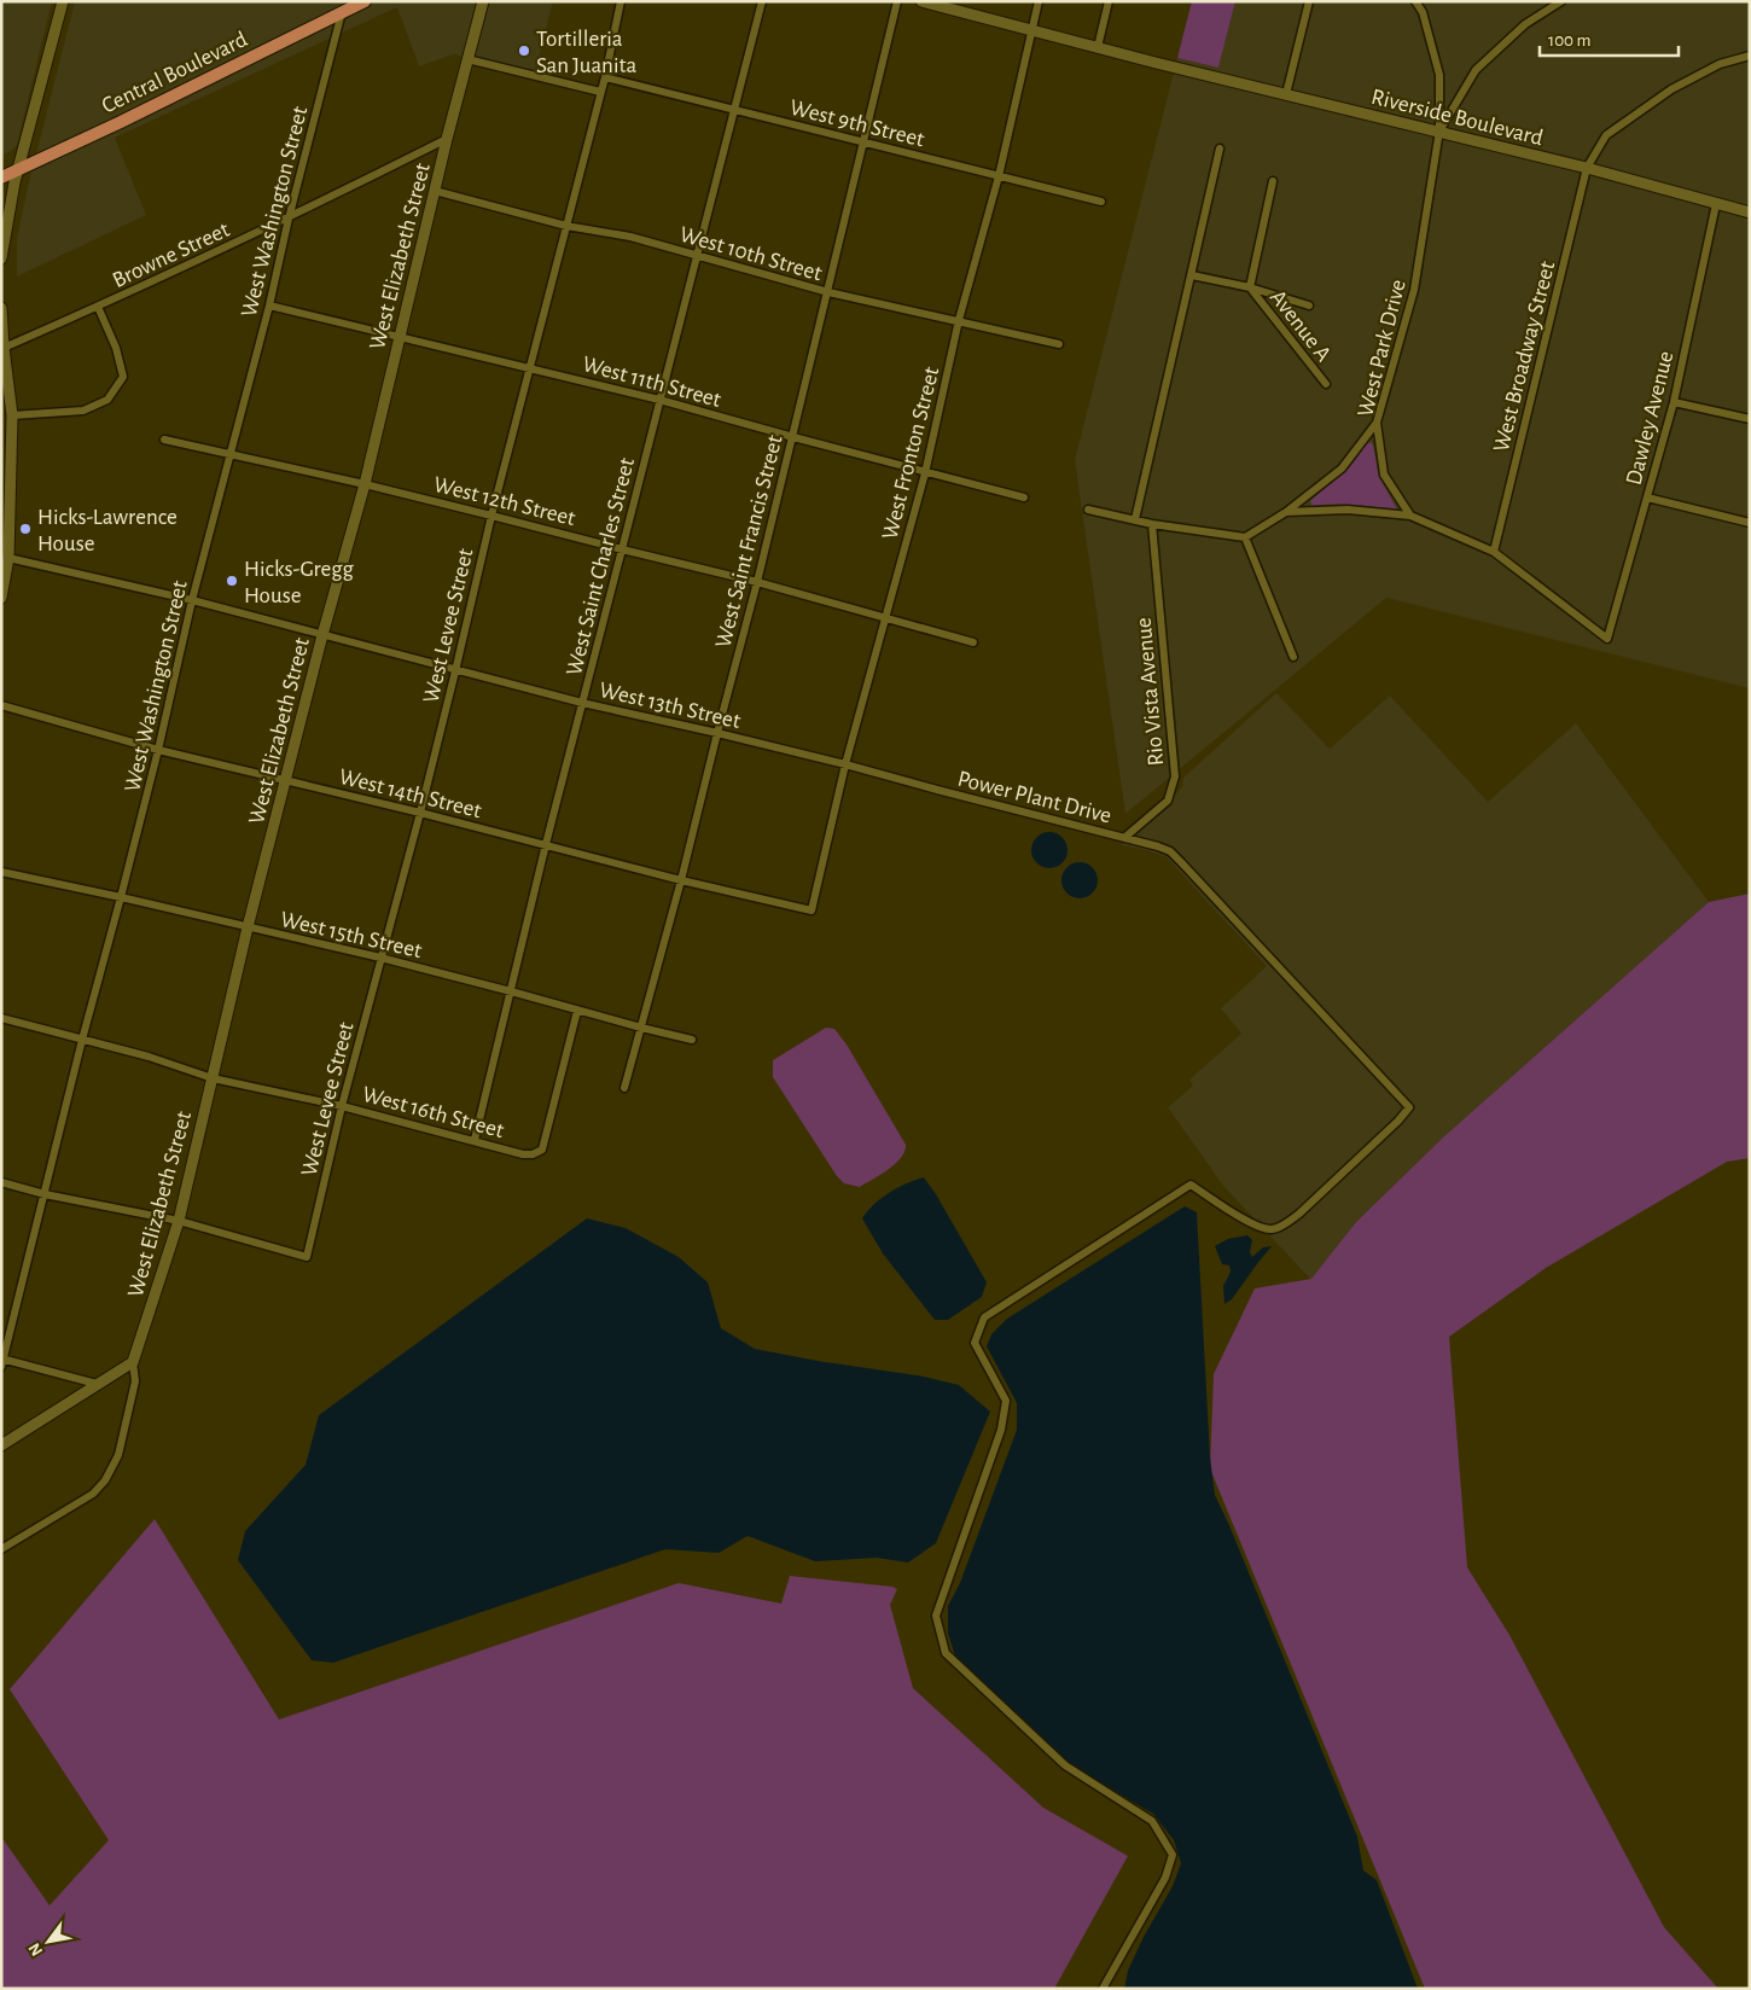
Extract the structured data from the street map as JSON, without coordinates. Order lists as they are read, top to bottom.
{
  "streets": {
    "main road": ["Central Boulevard"],
    "street": [
      "Riverside Boulevard",
      "West 9th Street",
      "West Washington Street",
      "West 10th Street",
      "Browne Street",
      "West Elizabeth Street",
      "Avenue A",
      "West Park Drive",
      "West Broadway Street",
      "West 11th Street",
      "Dawley Avenue",
      "West Fronton Street",
      "West 12th Street",
      "West Saint Francis Street",
      "West Saint Charles Street",
      "West Levee Street",
      "Rio Vista Avenue",
      "West 13th Street",
      "West 14th Street",
      "Power Plant Drive",
      "West 15th Street",
      "West 16th Street"
    ]
  },
  "crossings": [
    ["Central Boulevard", "West Washington Street"],
    ["Riverside Boulevard", "West Park Drive"],
    ["Riverside Boulevard", "West Broadway Street"],
    ["Riverside Boulevard", "Dawley Avenue"],
    ["Riverside Boulevard", "West Fronton Street"],
    ["West 9th Street", "West Fronton Street"],
    ["West 9th Street", "West Saint Francis Street"],
    ["West 9th Street", "West Saint Charles Street"],
    ["West 9th Street", "West Levee Street"],
    ["West Washington Street", "Browne Street"],
    ["West Washington Street", "West 11th Street"],
    ["West Washington Street", "West 12th Street"],
    ["West Washington Street", "West 13th Street"],
    ["West Washington Street", "West 14th Street"],
    ["West Washington Street", "West 15th Street"],
    ["West Washington Street", "West 16th Street"],
    ["West 10th Street", "West Elizabeth Street"],
    ["West 10th Street", "West Fronton Street"],
    ["West 10th Street", "West Saint Francis Street"],
    ["West 10th Street", "West Saint Charles Street"],
    ["West 10th Street", "West Levee Street"],
    ["Browne Street", "West Elizabeth Street"],
    ["West Elizabeth Street", "West 11th Street"],
    ["West Elizabeth Street", "West 12th Street"],
    ["West Elizabeth Street", "West Levee Street"],
    ["West Elizabeth Street", "West 13th Street"],
    ["West Elizabeth Street", "West 14th Street"],
    ["West Elizabeth Street", "West 15th Street"],
    ["West Elizabeth Street", "West 16th Street"],
    ["West Broadway Street", "Dawley Avenue"],
    ["West 11th Street", "West Fronton Street"],
    ["West 11th Street", "West Saint Francis Street"],
    ["West 11th Street", "West Saint Charles Street"],
    ["West 11th Street", "West Levee Street"],
    ["West Fronton Street", "West 12th Street"],
    ["West Fronton Street", "West 13th Street"],
    ["West Fronton Street", "West 14th Street"],
    ["West 12th Street", "West Saint Francis Street"],
    ["West 12th Street", "West Saint Charles Street"],
    ["West 12th Street", "West Levee Street"],
    ["West Saint Francis Street", "West 13th Street"],
    ["West Saint Francis Street", "West 14th Street"],
    ["West Saint Francis Street", "West 15th Street"],
    ["West Saint Charles Street", "West 13th Street"],
    ["West Saint Charles Street", "West 14th Street"],
    ["West Saint Charles Street", "West 15th Street"],
    ["West Saint Charles Street", "West 16th Street"],
    ["West Levee Street", "West 13th Street"],
    ["West Levee Street", "West 14th Street"],
    ["West Levee Street", "West 15th Street"],
    ["West Levee Street", "West 16th Street"],
    ["Rio Vista Avenue", "Power Plant Drive"],
    ["West 13th Street", "Power Plant Drive"],
    ["West 15th Street", "West 16th Street"]
  ],
  "places": ["Tortilleria San Juanita", "Hicks-Lawrence House", "Hicks-Gregg House"],
  "scale_bar": "100 m",
  "north": "bottom left"
}
